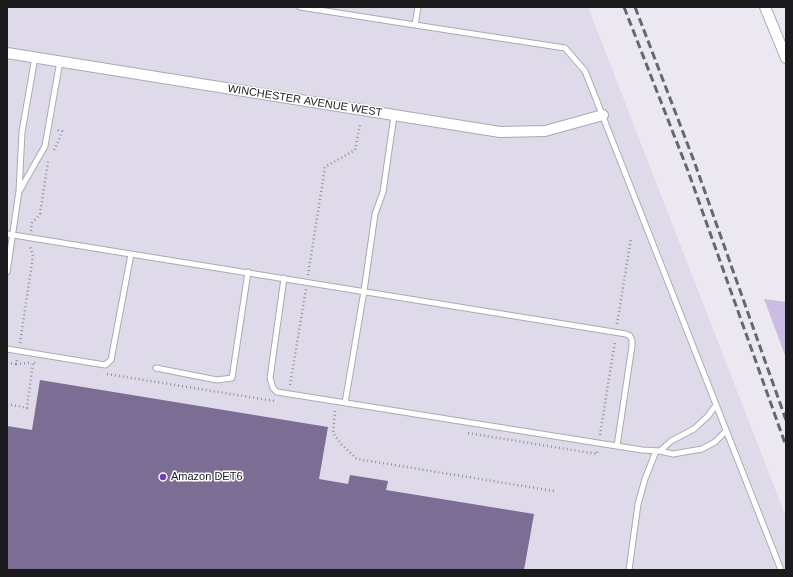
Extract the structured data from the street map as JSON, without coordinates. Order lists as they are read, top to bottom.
{
  "streets": {
    "street": ["WINCHESTER AVENUE WEST"]
  },
  "places": ["Amazon DET6"]
}
